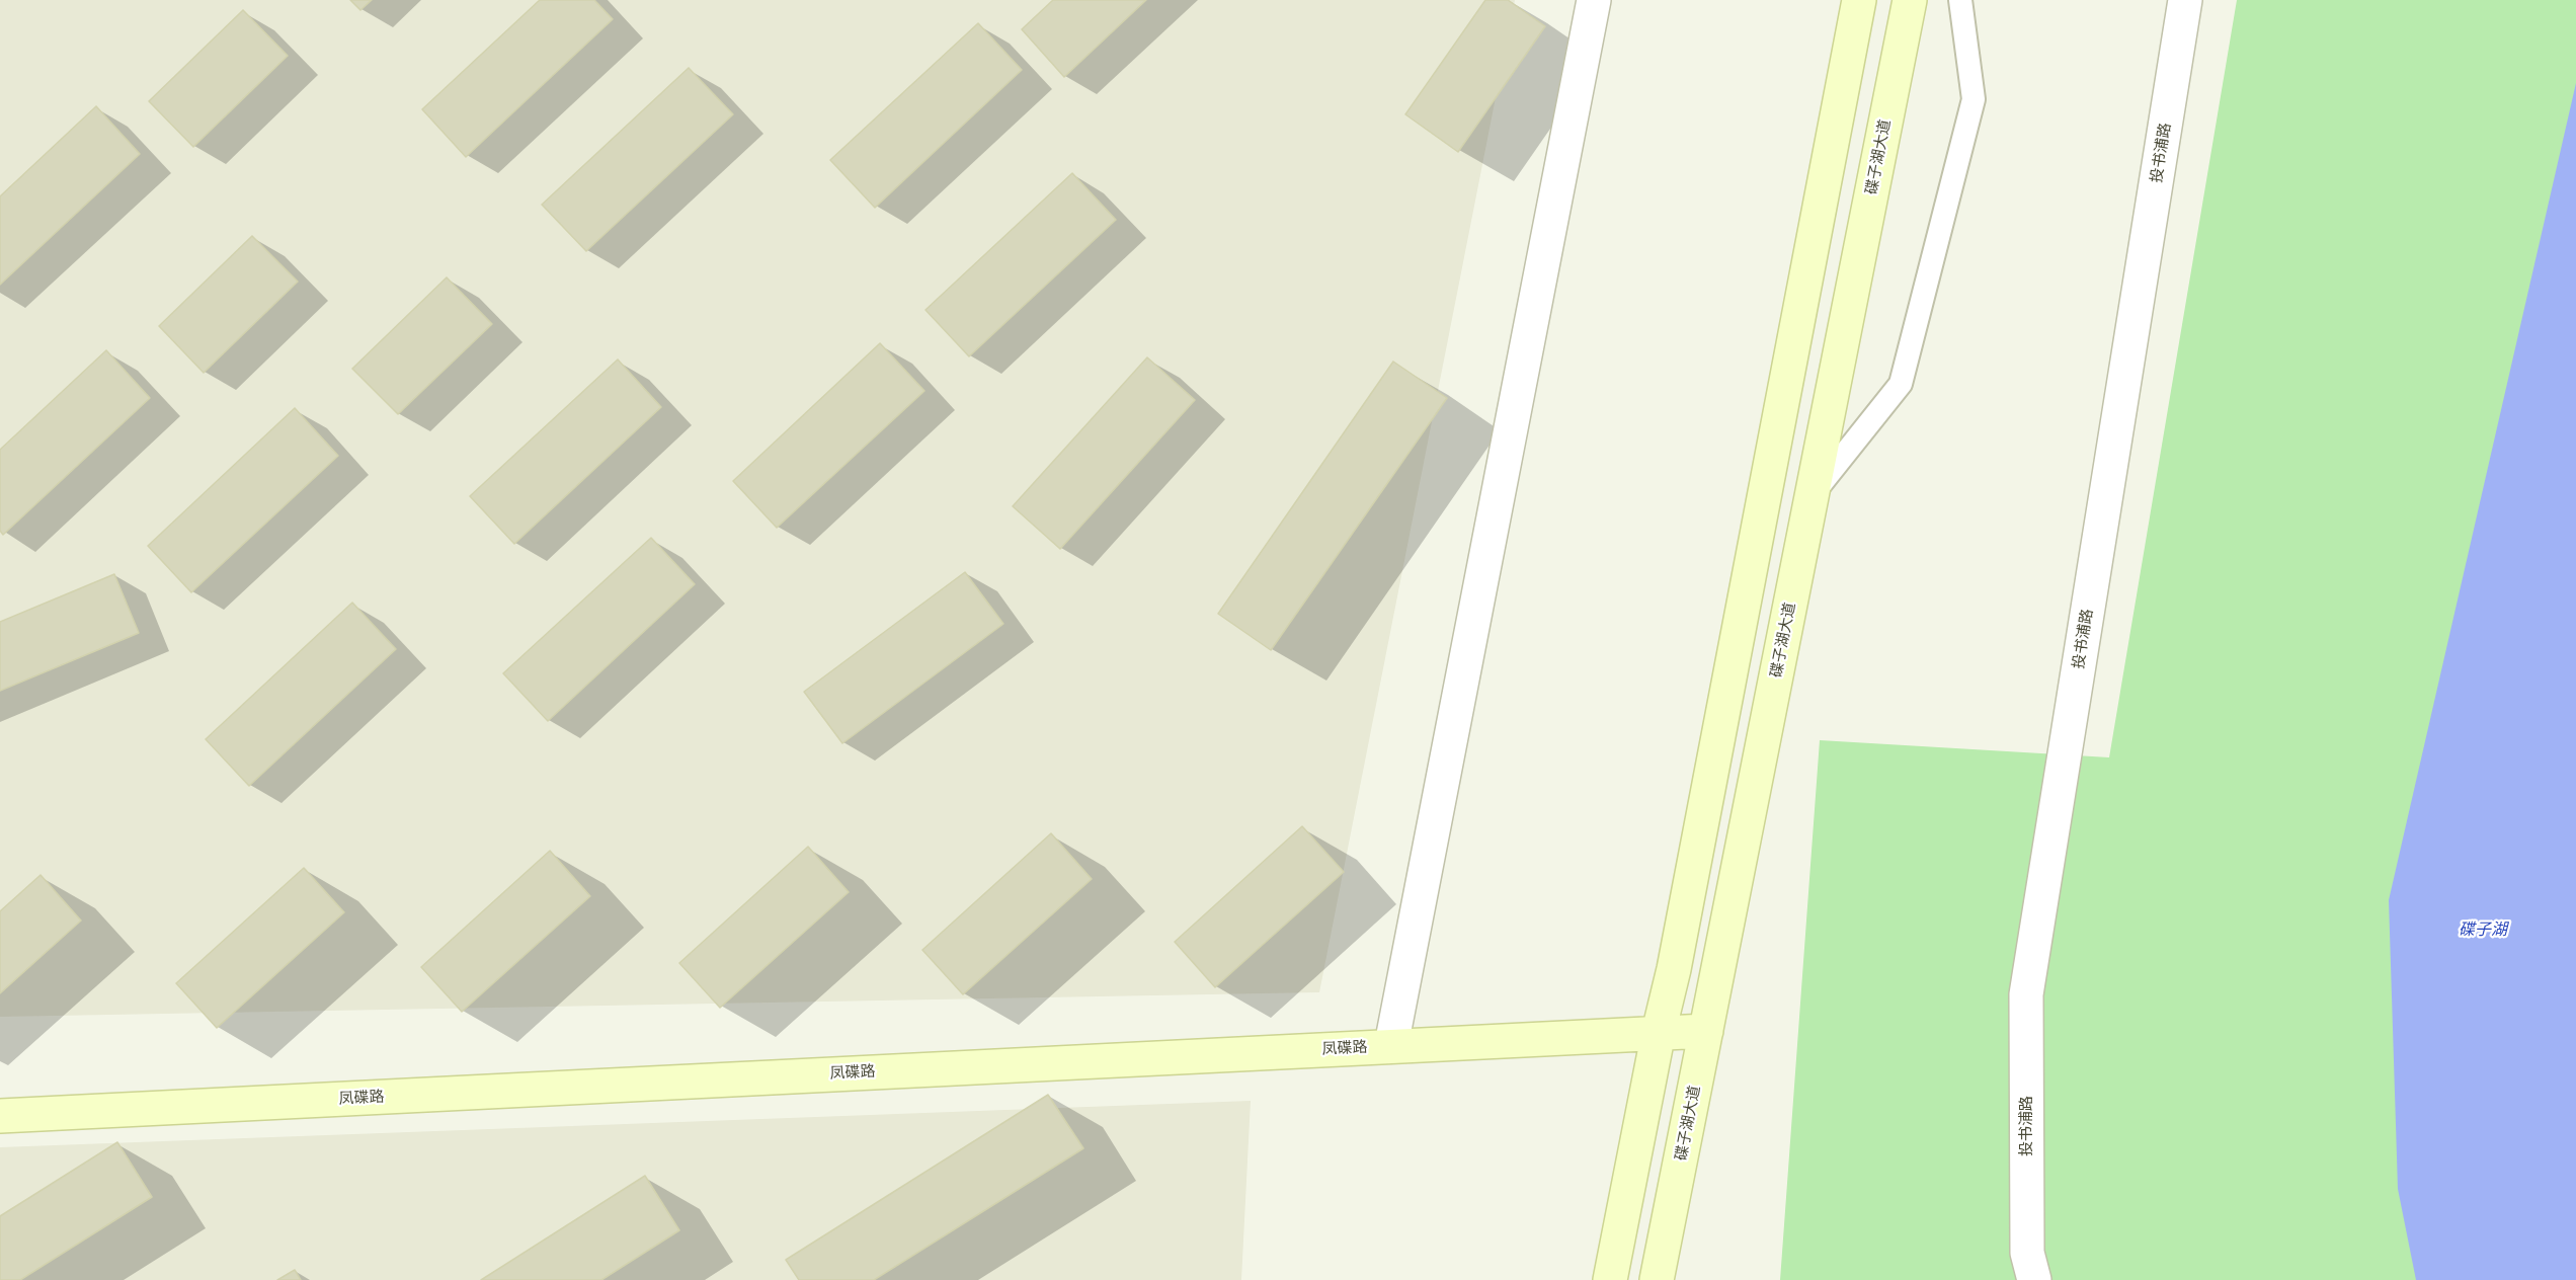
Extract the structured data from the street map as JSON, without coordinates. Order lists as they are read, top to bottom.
{
  "streets": {
    "main road": ["碟子湖大道", "凤碟路"],
    "street": ["投书浦路"]
  },
  "crossings": [
    ["碟子湖大道", "凤碟路"]
  ],
  "water": ["碟子湖"]
}
